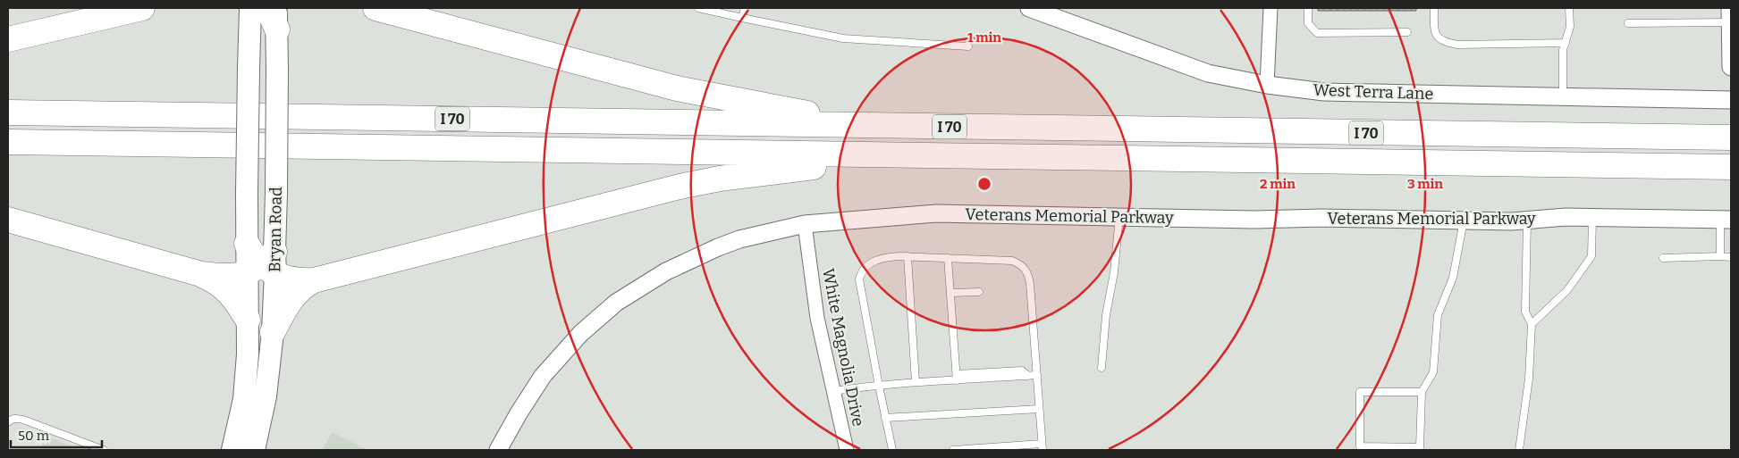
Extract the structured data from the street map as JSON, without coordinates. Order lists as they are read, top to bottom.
{
  "streets": {
    "highway": ["I 70"],
    "main road": ["Bryan Road"],
    "street": ["West Terra Lane", "Veterans Memorial Parkway", "White Magnolia Drive"]
  },
  "crossings": [
    ["Veterans Memorial Parkway", "White Magnolia Drive"]
  ],
  "scale_bar": "50 m",
  "rings": ["1 min", "2 min", "3 min"]
}
